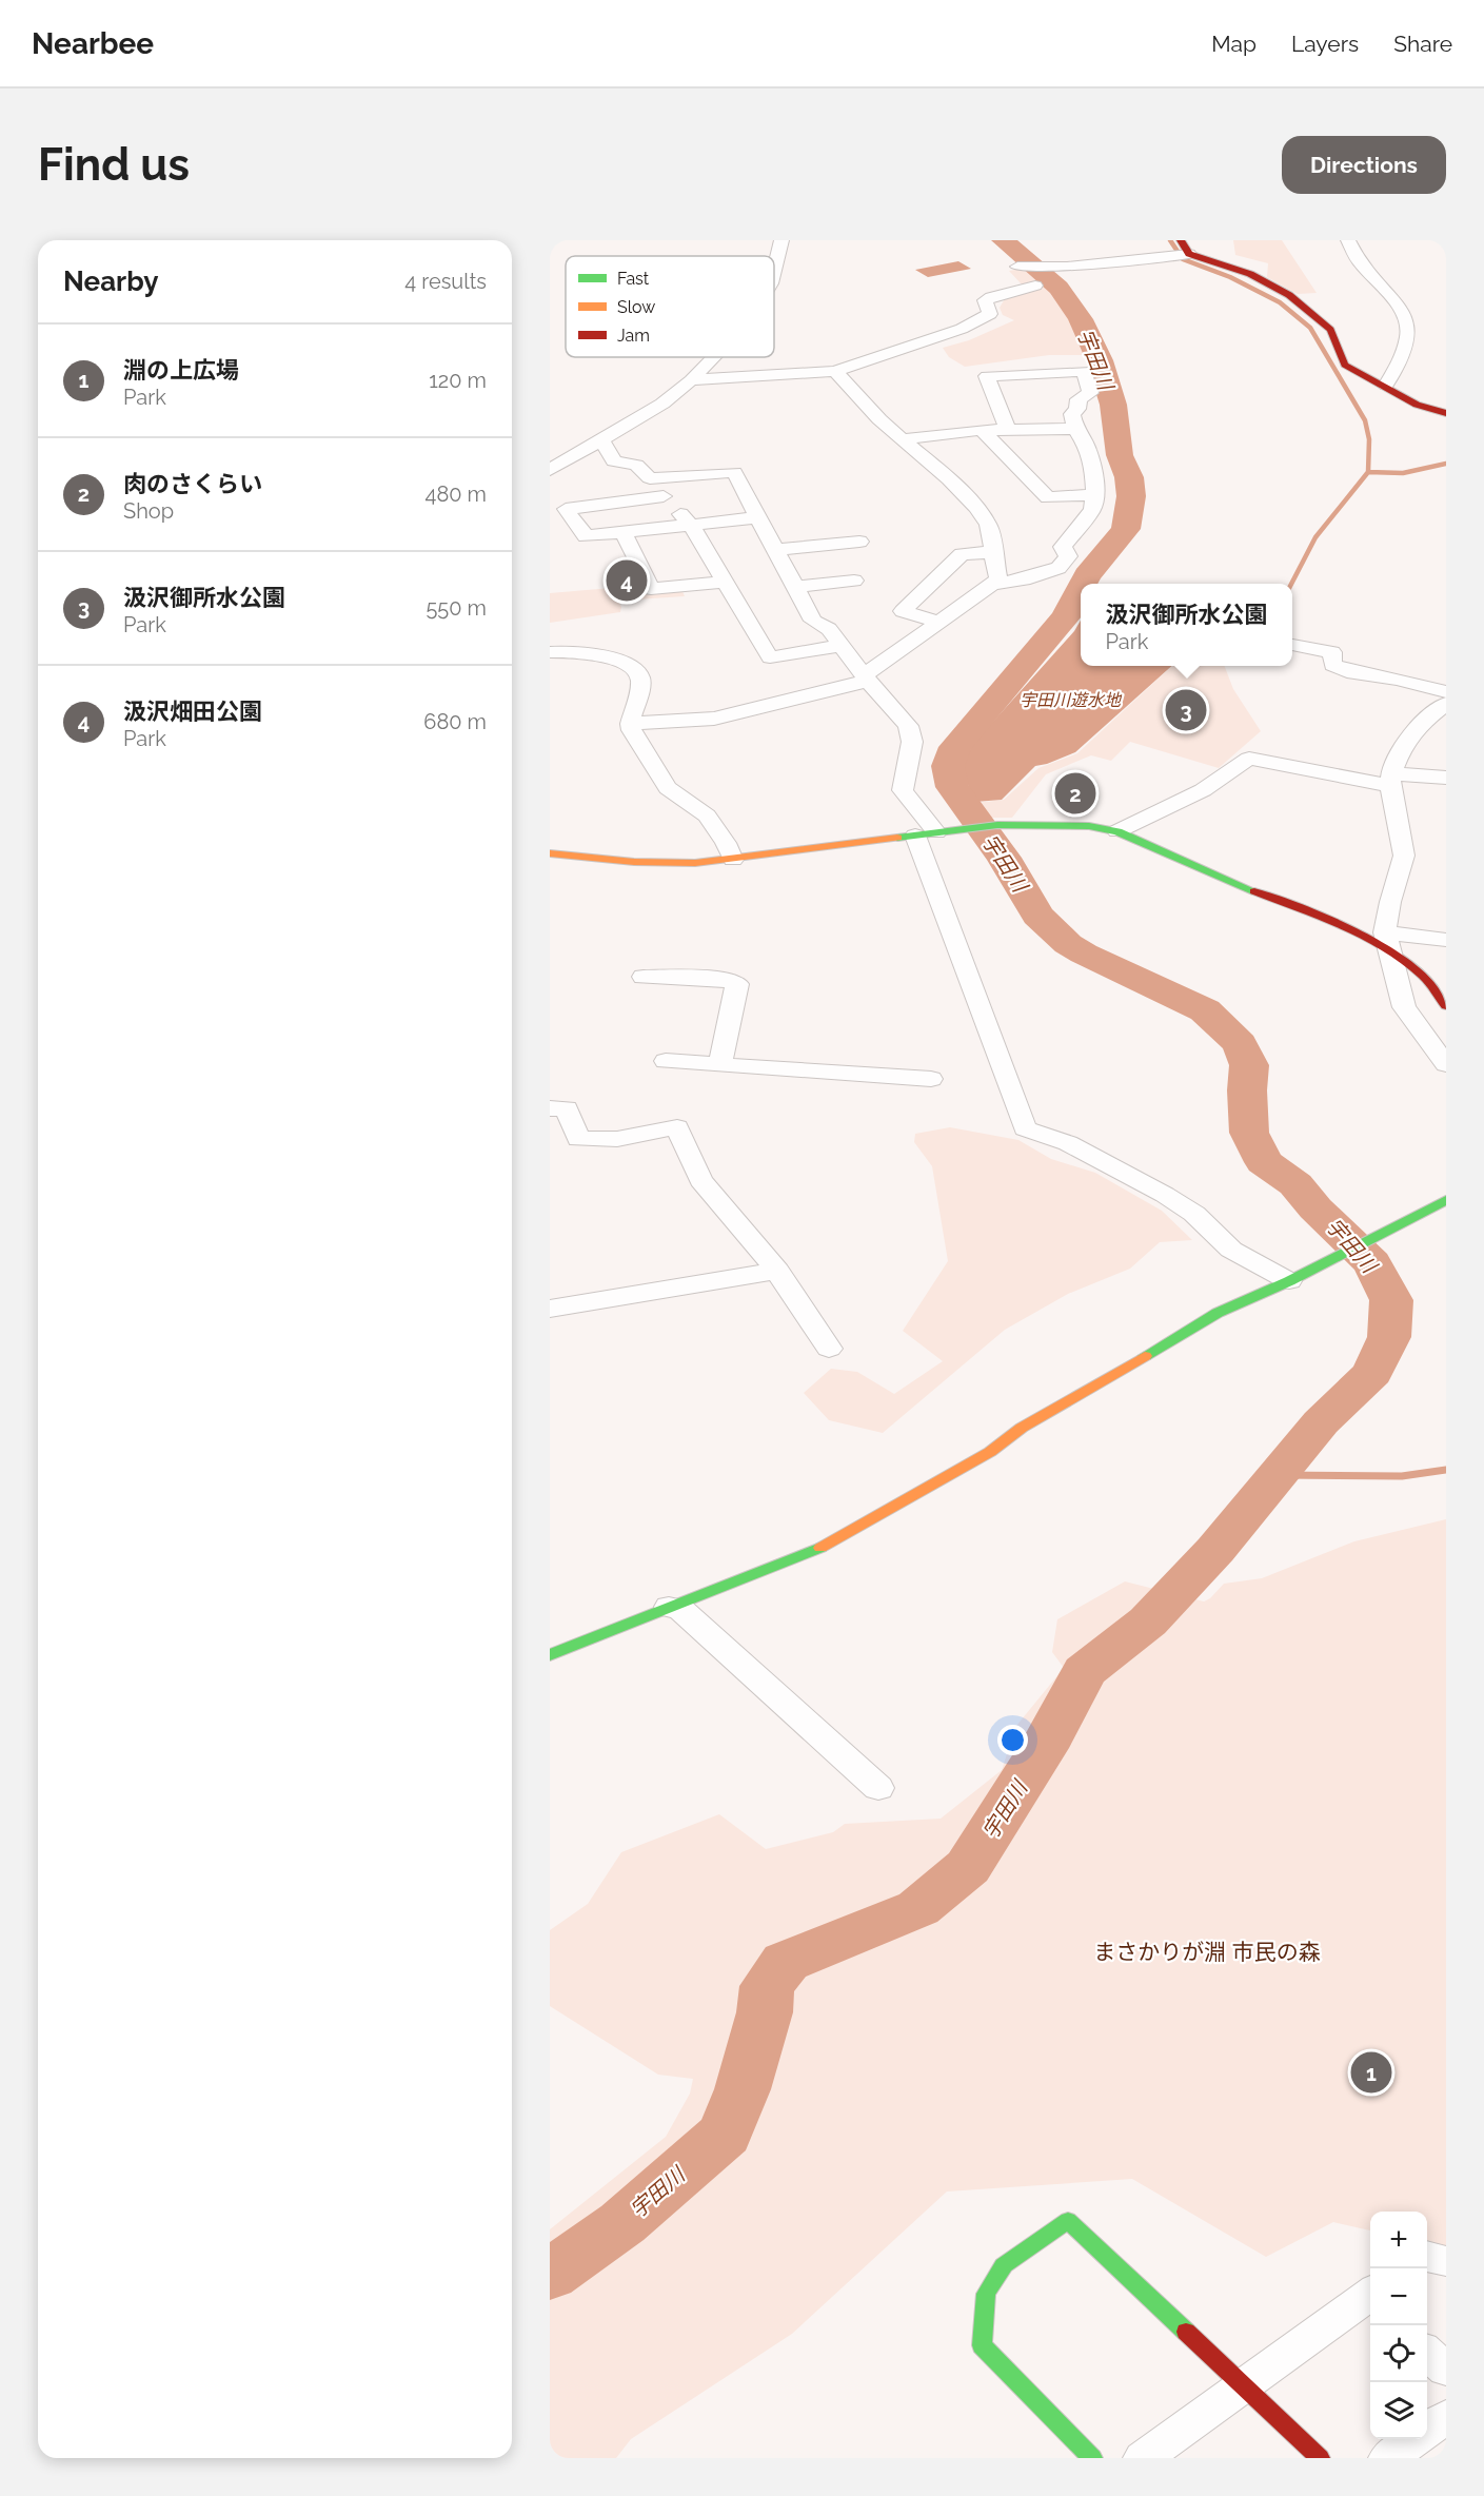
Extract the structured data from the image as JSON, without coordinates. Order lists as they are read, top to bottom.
{
  "water": ["宇田川", "宇田川遊水地"],
  "parks": ["まさかりが淵 市民の森"],
  "legend": ["Fast", "Slow", "Jam"],
  "page": {
    "header": "Nearbee",
    "nav": ["Map", "Layers", "Share"],
    "buttons": "Directions",
    "title": "Find us",
    "heading": ["Nearby", "4 results"],
    "list": [
      {
        "mark": "1",
        "name": "淵の上広場",
        "note": "Park",
        "value": "120 m"
      },
      {
        "mark": "2",
        "name": "肉のさくらい",
        "note": "Shop",
        "value": "480 m"
      },
      {
        "mark": "3",
        "name": "汲沢御所水公園",
        "note": "Park",
        "value": "550 m"
      },
      {
        "mark": "4",
        "name": "汲沢畑田公園",
        "note": "Park",
        "value": "680 m"
      }
    ],
    "pins": [
      "4",
      "3",
      "2",
      "1"
    ],
    "popup": ["汲沢御所水公園", "Park"],
    "map_buttons": ["+", "−"]
  }
}
